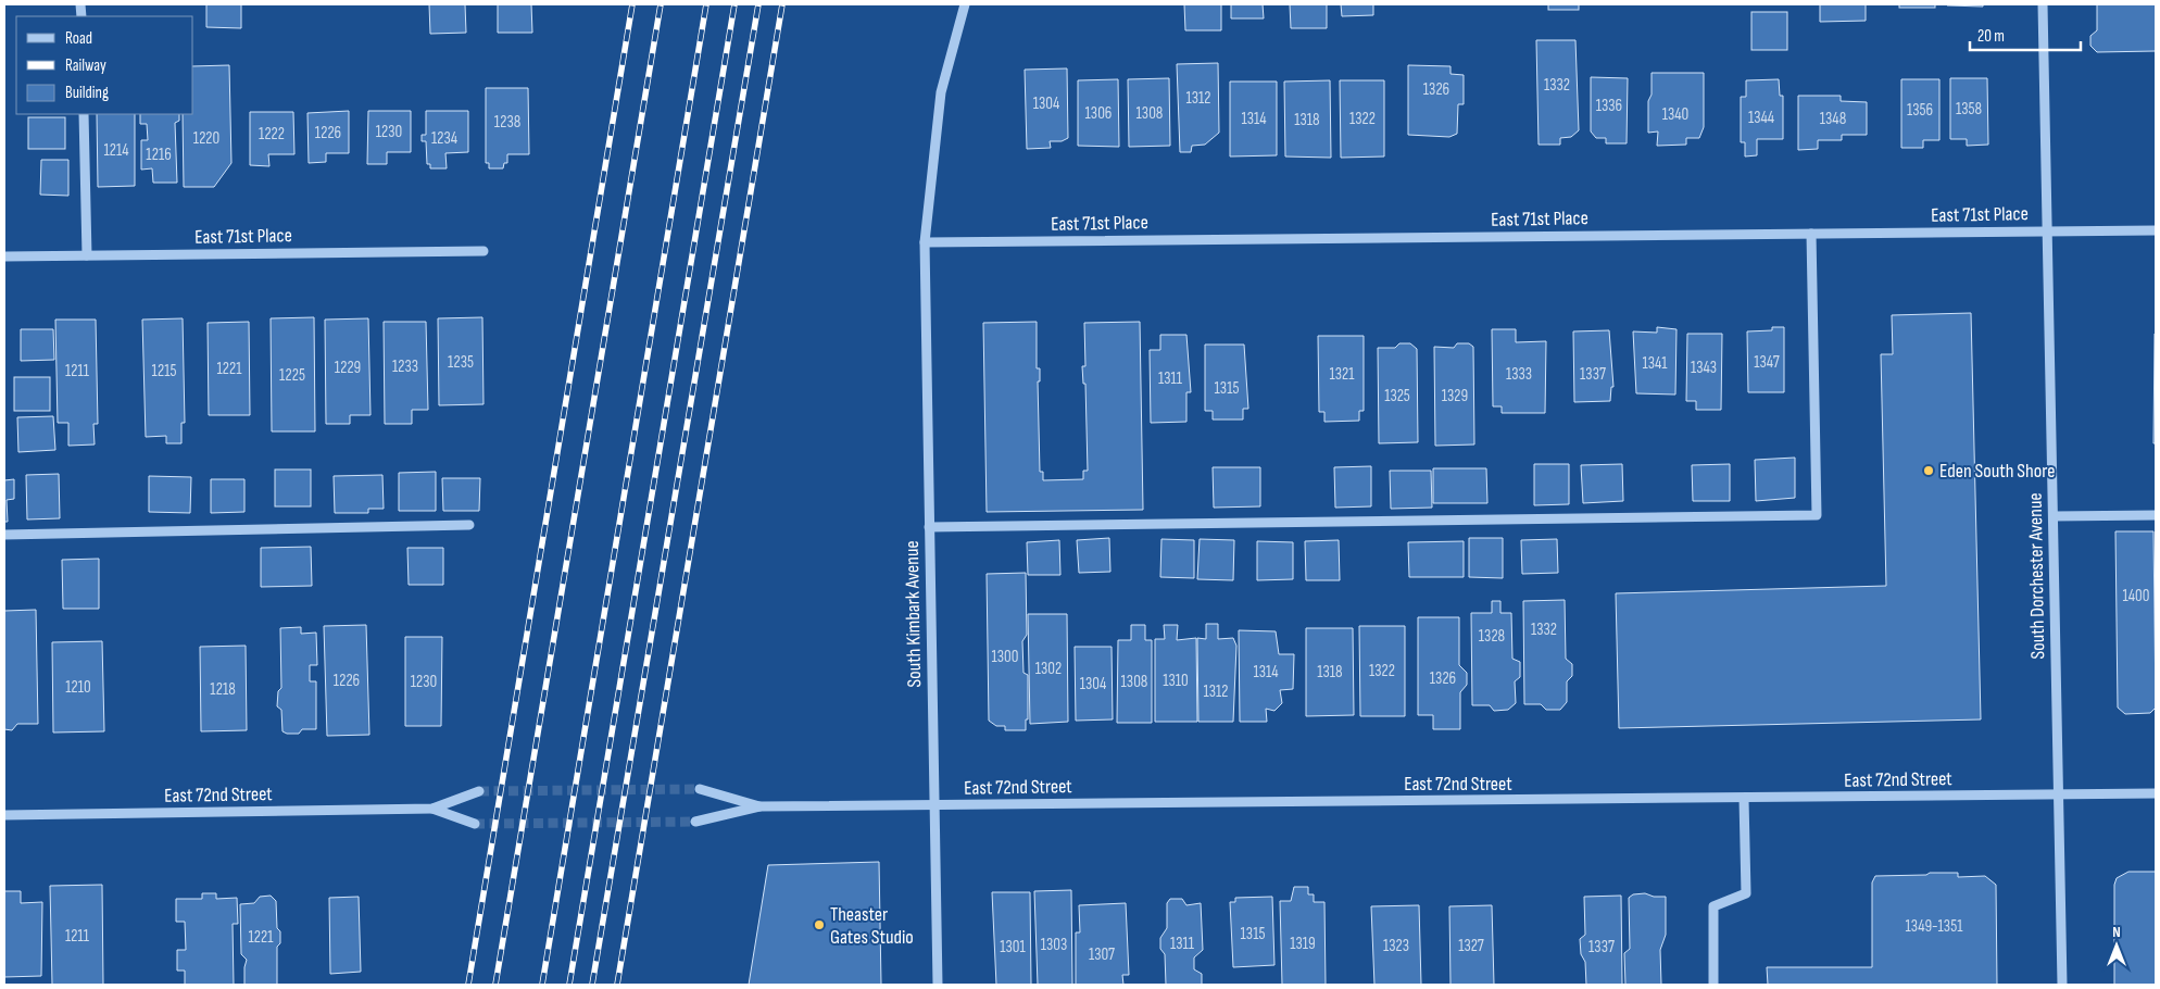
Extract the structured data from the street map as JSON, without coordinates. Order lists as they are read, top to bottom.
{
  "streets": {
    "street": [
      "East 71st Place",
      "South Dorchester Avenue",
      "South Kimbark Avenue",
      "East 72nd Street"
    ]
  },
  "crossings": [
    ["East 71st Place", "South Dorchester Avenue"],
    ["East 71st Place", "South Kimbark Avenue"],
    ["South Dorchester Avenue", "East 72nd Street"],
    ["South Kimbark Avenue", "East 72nd Street"]
  ],
  "places": ["Eden South Shore", "Theaster Gates Studio"],
  "house_numbers": [
    "1332",
    "1326",
    "1312",
    "1304",
    "1336",
    "1358",
    "1356",
    "1306",
    "1308",
    "1340",
    "1344",
    "1314",
    "1322",
    "1348",
    "1318",
    "1238",
    "1230",
    "1226",
    "1222",
    "1220",
    "1234",
    "1214",
    "1216",
    "1235",
    "1347",
    "1341",
    "1233",
    "1229",
    "1343",
    "1221",
    "1211",
    "1215",
    "1321",
    "1333",
    "1337",
    "1225",
    "1311",
    "1315",
    "1325",
    "1329",
    "1400",
    "1332",
    "1328",
    "1300",
    "1302",
    "1322",
    "1314",
    "1318",
    "1326",
    "1226",
    "1310",
    "1230",
    "1308",
    "1304",
    "1210",
    "1218",
    "1312",
    "1349-1351",
    "1315",
    "1211",
    "1221",
    "1311",
    "1319",
    "1303",
    "1323",
    "1327",
    "1301",
    "1337",
    "1307"
  ],
  "legend": ["Road", "Railway", "Building"],
  "scale_bar": "20 m",
  "north": "top"
}
